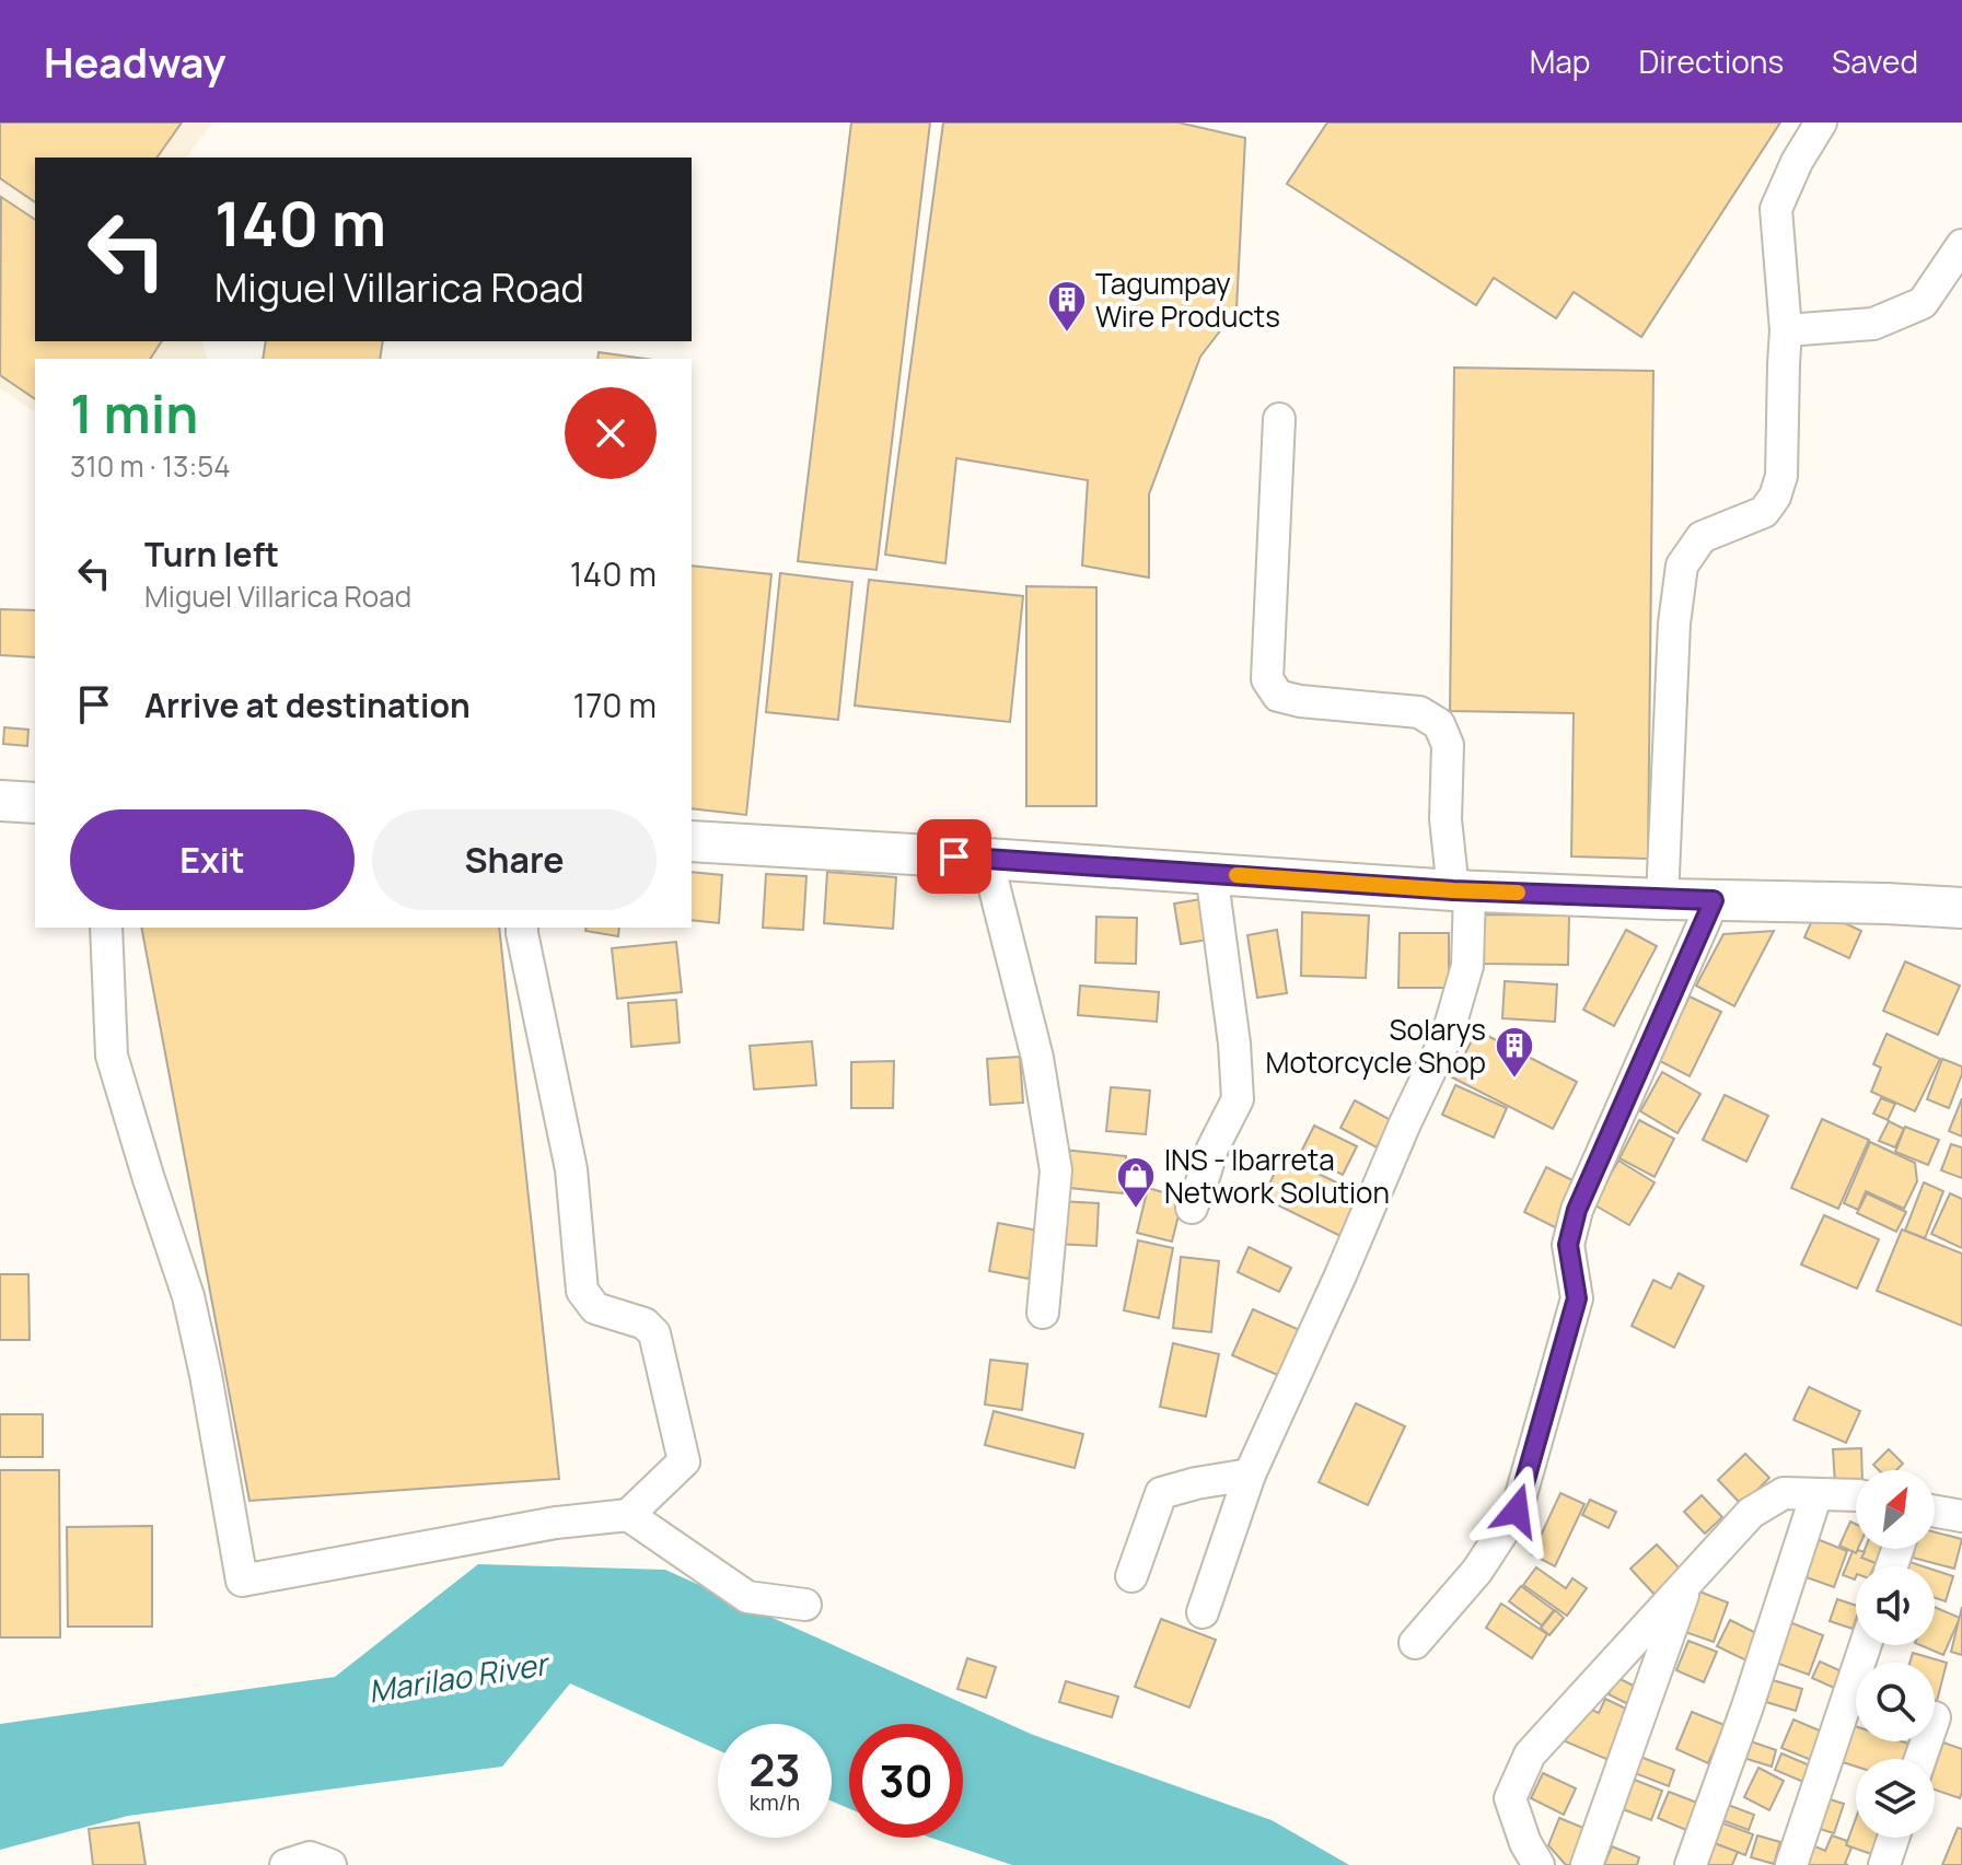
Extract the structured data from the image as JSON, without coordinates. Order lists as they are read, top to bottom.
{
  "water": ["Marilao River"],
  "places": {
    "building": ["Tagumpay Wire Products", "Solarys Motorcycle Shop"],
    "shop": ["INS - Ibarreta Network Solution"]
  },
  "north": "top right",
  "page": {
    "header": "Headway",
    "nav": ["Map", "Directions", "Saved"],
    "turn": ["140 m", "Miguel Villarica Road"],
    "heading": ["1 min", "310 m · 13:54"],
    "list": [
      {
        "name": "Turn left",
        "note": "Miguel Villarica Road",
        "value": "140 m"
      },
      {
        "name": "Arrive at destination",
        "value": "170 m"
      }
    ],
    "buttons": ["Exit", "Share"],
    "speed": "23 km/h",
    "limit": "30"
  }
}
